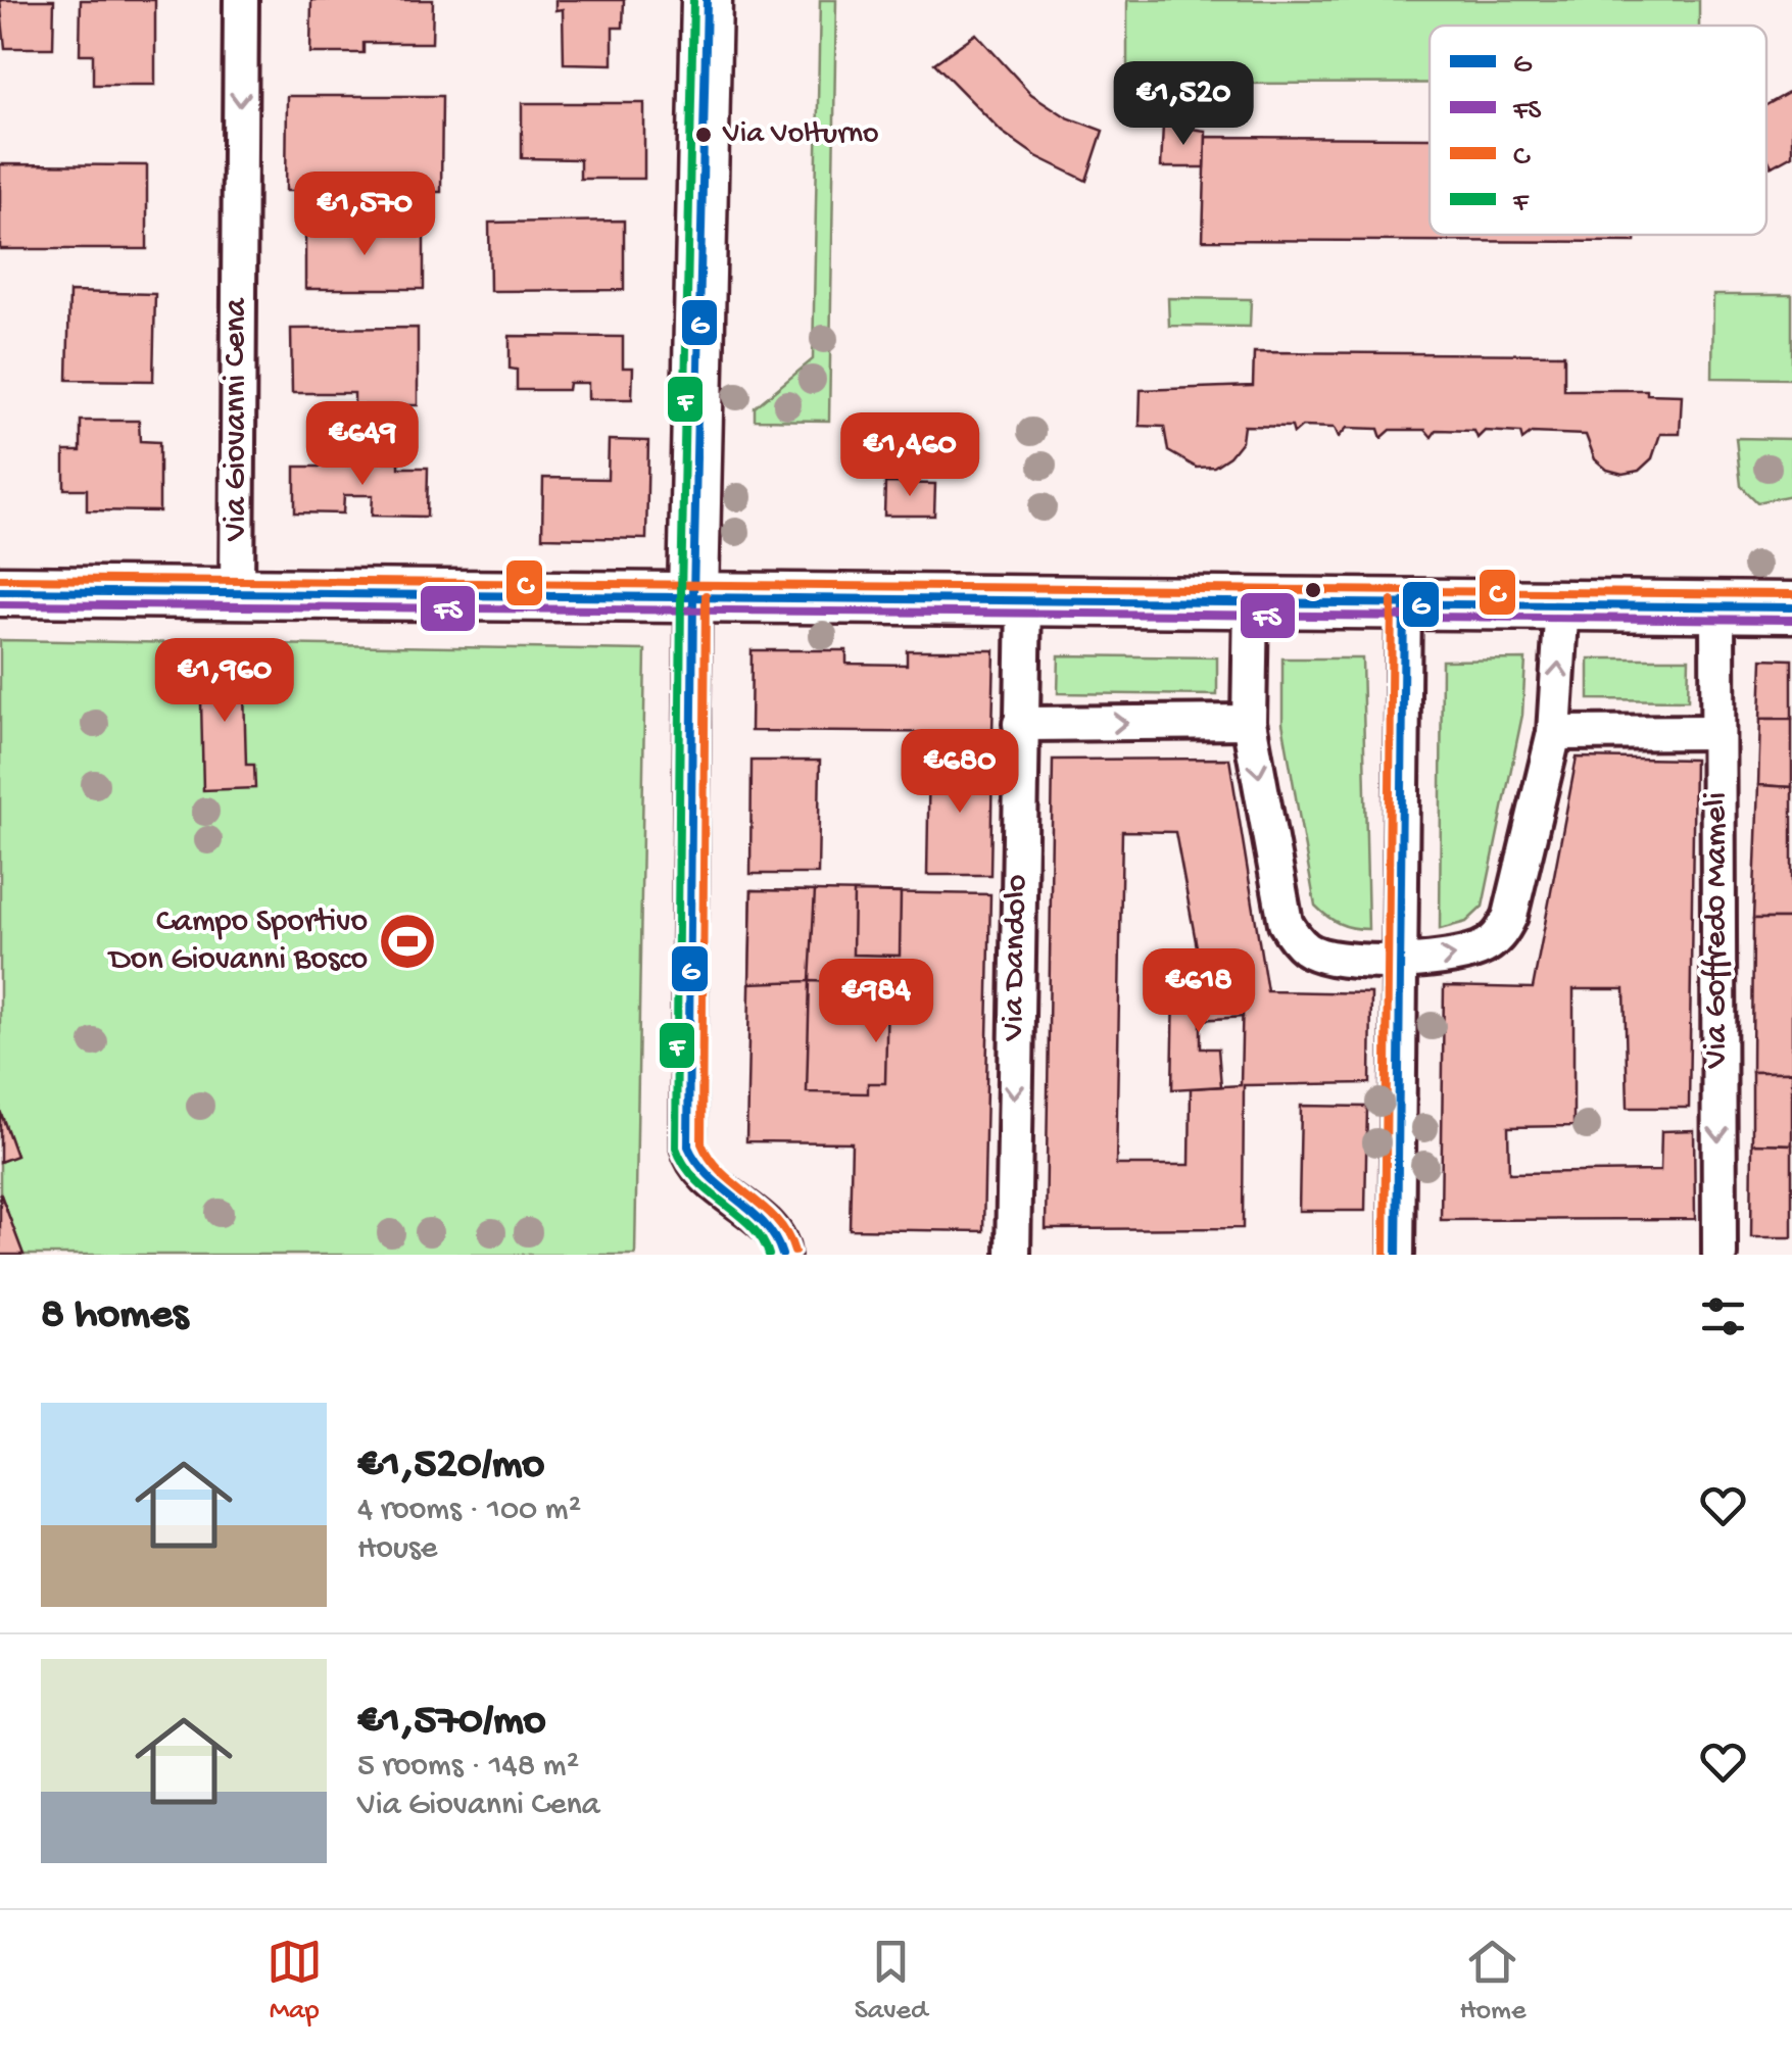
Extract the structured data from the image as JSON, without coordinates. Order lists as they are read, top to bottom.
{
  "streets": {
    "street": ["Via Giovanni Cena", "Via Goffredo Mameli", "Via Dandolo"]
  },
  "one_way": ["Via Giovanni Cena", "Via Goffredo Mameli", "Via Dandolo"],
  "places": {
    "other": ["Via Volturno"],
    "sports": ["Campo Sportivo Don Giovanni Bosco"]
  },
  "lines": [
    "transit line G",
    "transit line F",
    "transit line C",
    "transit line FS"
  ],
  "legend": [
    "G",
    "FS",
    "C",
    "F"
  ],
  "page": {
    "price": [
      "€1,520",
      "€1,570",
      "€649",
      "€1,460",
      "€1,960",
      "€680",
      "€618",
      "€984"
    ],
    "heading": "8 homes",
    "list": [
      {
        "name": "€1,520/mo",
        "note": "4 rooms · 100 m² · House"
      },
      {
        "name": "€1,570/mo",
        "note": "5 rooms · 148 m² · Via Giovanni Cena"
      }
    ],
    "tabs": ["Map", "Saved", "Home"]
  }
}
